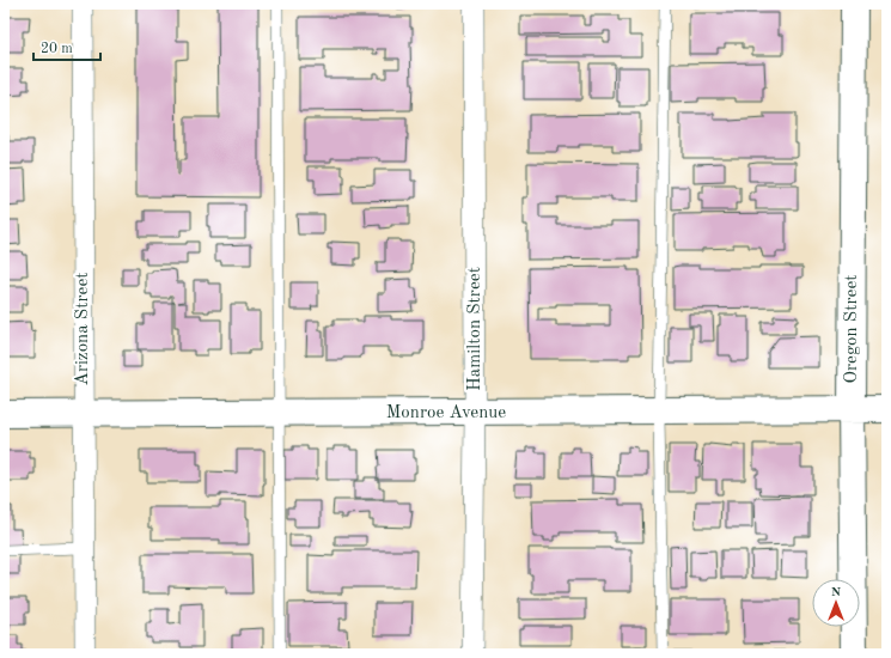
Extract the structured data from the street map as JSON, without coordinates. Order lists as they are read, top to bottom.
{
  "streets": {
    "street": [
      "Arizona Street",
      "Hamilton Street",
      "Oregon Street",
      "Monroe Avenue"
    ]
  },
  "crossings": [
    ["Arizona Street", "Monroe Avenue"],
    ["Hamilton Street", "Monroe Avenue"],
    ["Oregon Street", "Monroe Avenue"]
  ],
  "scale_bar": "20 m",
  "north": "top"
}
